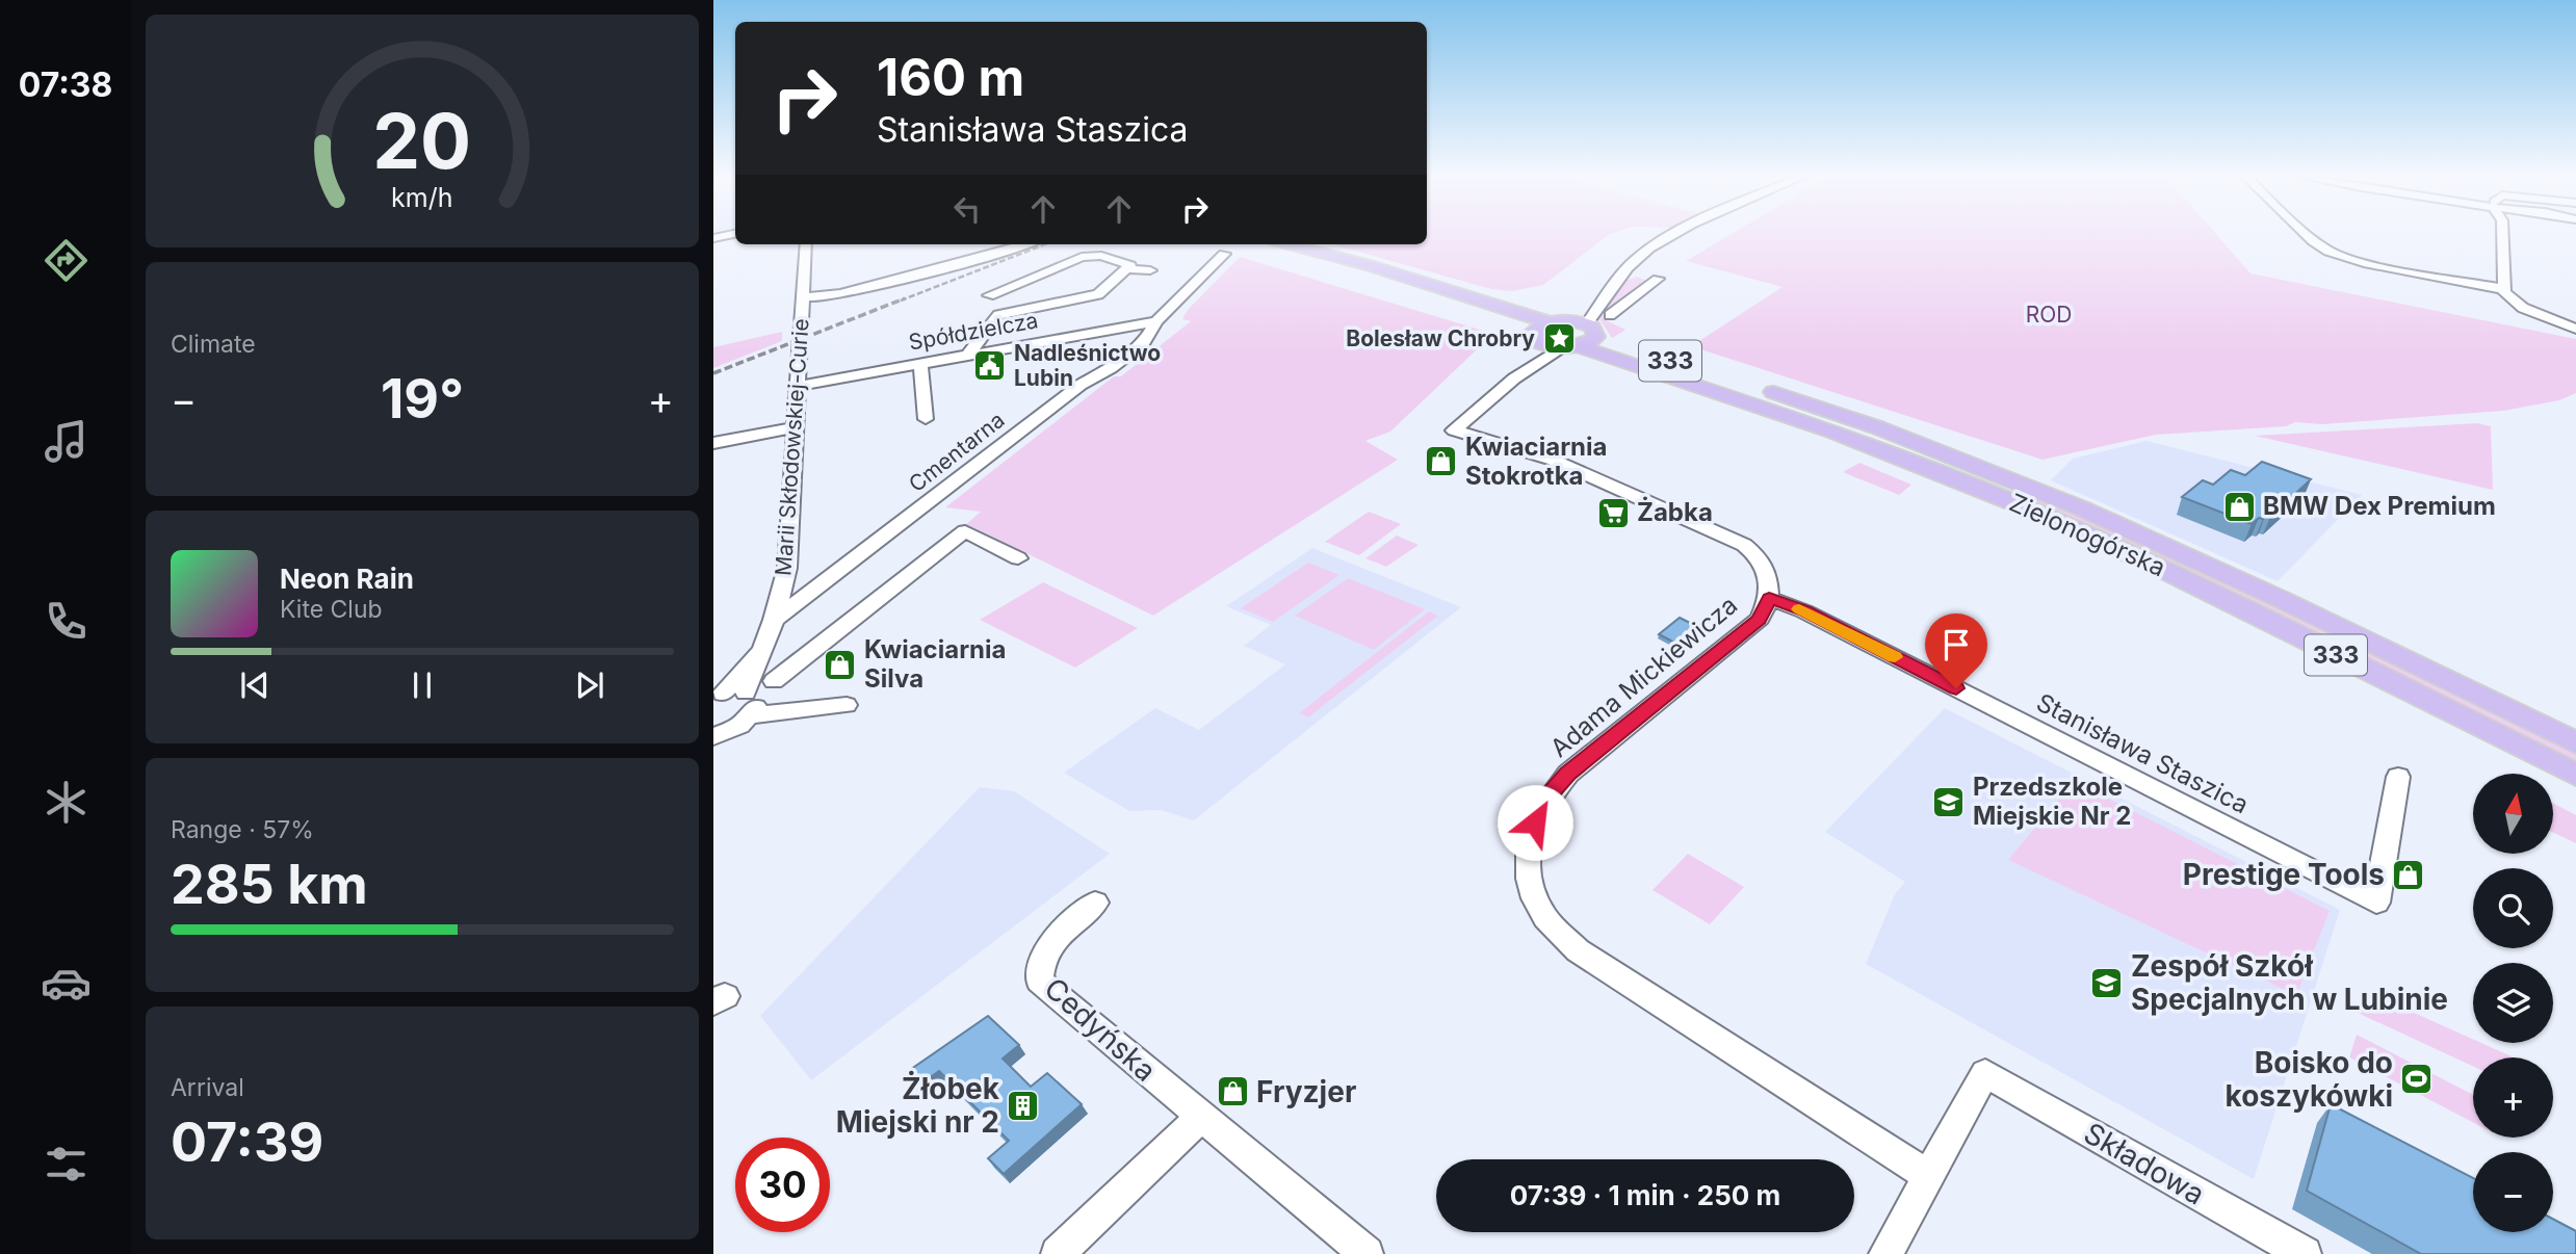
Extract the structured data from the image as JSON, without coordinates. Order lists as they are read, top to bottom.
{
  "streets": {
    "main road": ["333", "Zielonogórska"],
    "street": [
      "Spółdzielcza",
      "Marii Skłodowskiej-Curie",
      "Cmentarna",
      "Adama Mickiewicza",
      "Stanisława Staszica",
      "Cedyńska",
      "Składowa"
    ]
  },
  "crossings": [
    ["Spółdzielcza", "Marii Skłodowskiej-Curie"],
    ["Spółdzielcza", "Cmentarna"],
    ["Marii Skłodowskiej-Curie", "Cmentarna"],
    ["Zielonogórska", "Adama Mickiewicza"],
    ["Adama Mickiewicza", "Stanisława Staszica"],
    ["Adama Mickiewicza", "Składowa"]
  ],
  "parks": ["ROD"],
  "places": {
    "place": ["Bolesław Chrobry"],
    "public building": ["Nadleśnictwo Lubin"],
    "shop": [
      "Kwiaciarnia Stokrotka",
      "BMW Dex Premium",
      "Kwiaciarnia Silva",
      "Prestige Tools",
      "Fryzjer"
    ],
    "supermarket": ["Żabka"],
    "school or university": ["Przedszkole Miejskie Nr 2", "Zespół Szkół Specjalnych w Lubinie"],
    "sports": ["Boisko do koszykówki"],
    "building": ["Żłobek Miejski nr 2"]
  },
  "north": "top",
  "page": {
    "tabs": "07:38",
    "turn": ["160 m", "Stanisława Staszica"],
    "tile": [
      "Climate",
      ["Range · 57%", "285 km"],
      ["Arrival", "07:39"]
    ],
    "heat": ["−", "19°", "+"],
    "song": ["Neon Rain", "Kite Club"],
    "map_buttons": ["+", "−"],
    "limit": "30",
    "trip": "07:39 · 1 min · 250 m",
    "gauge": ["20", "km/h"]
  }
}
